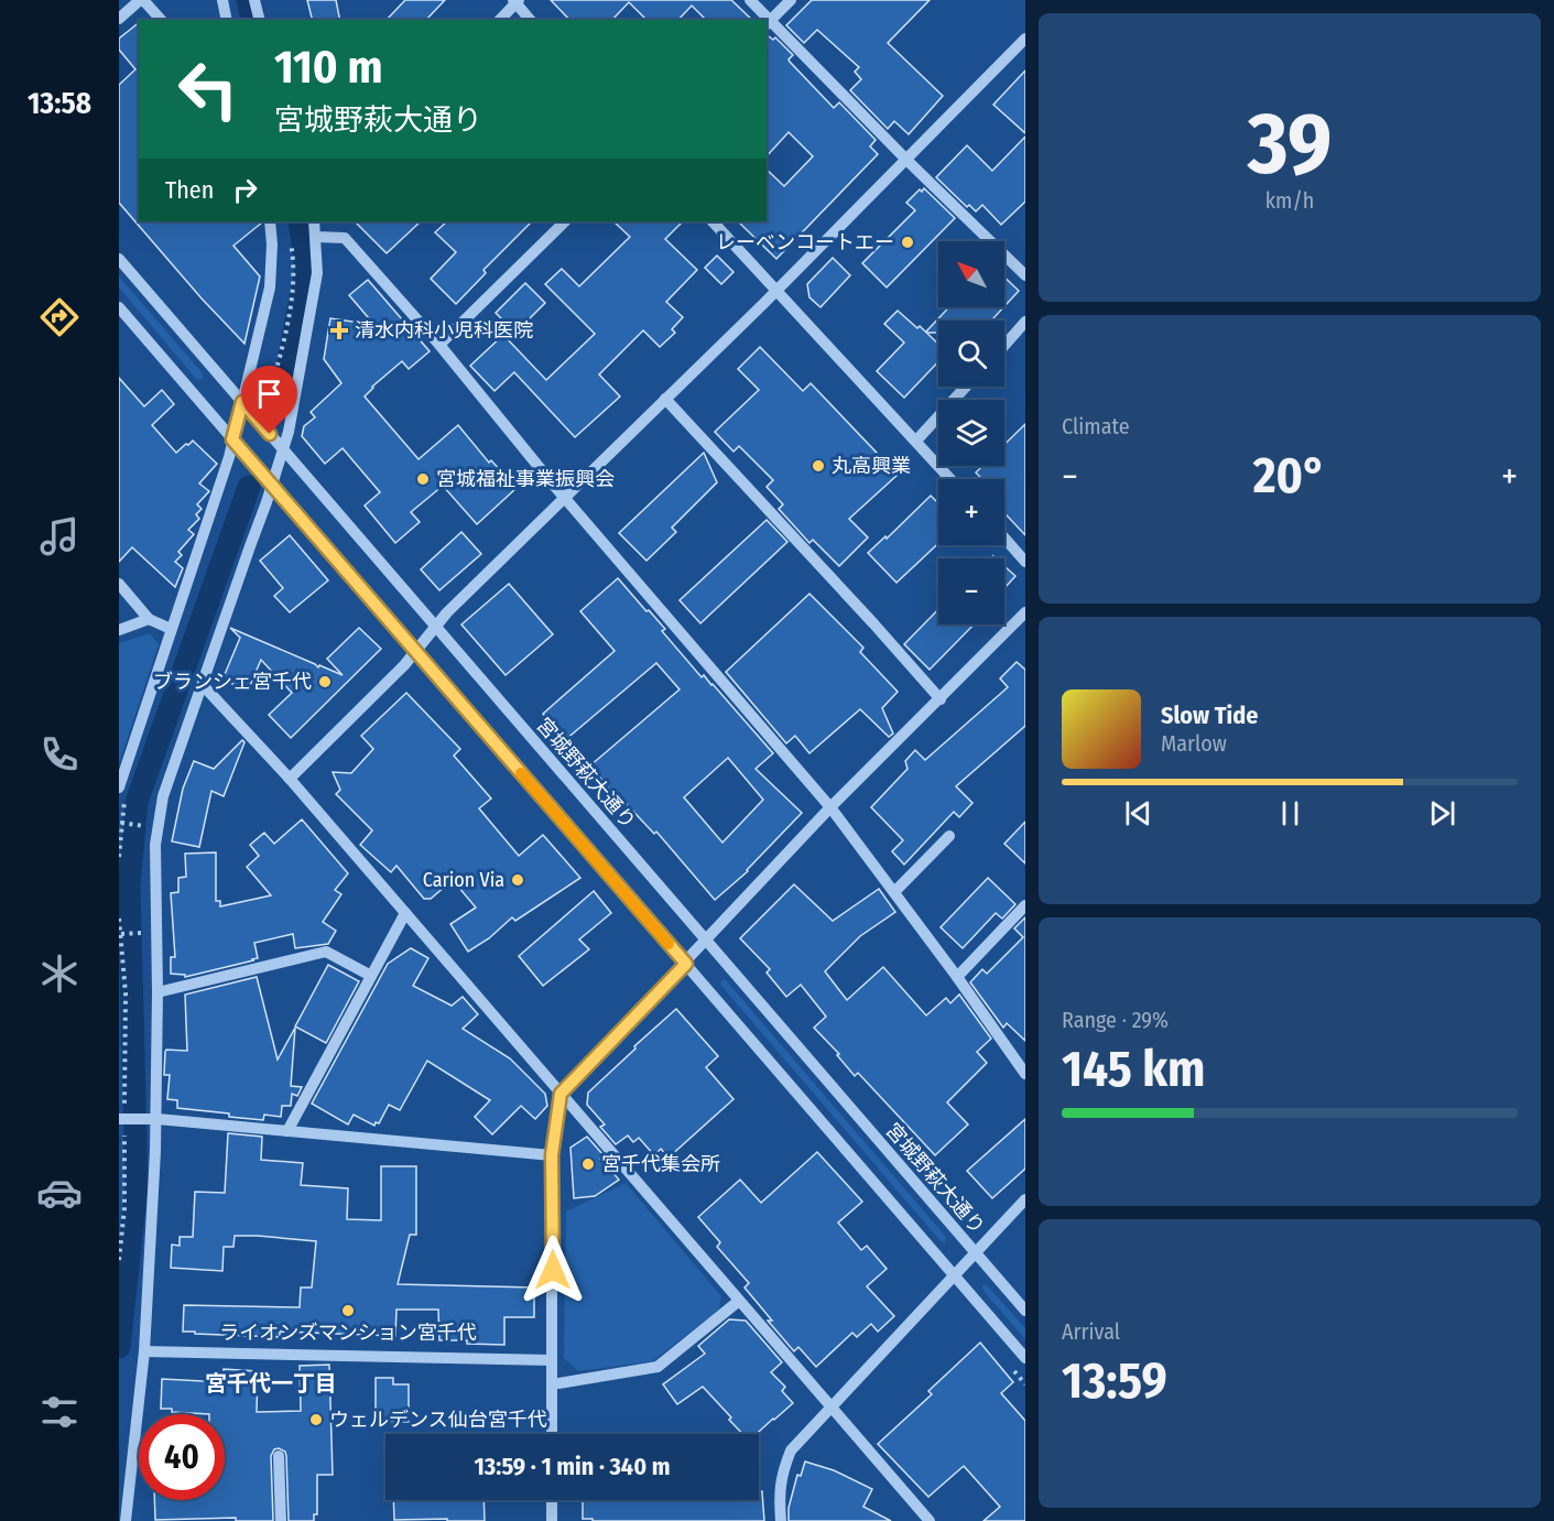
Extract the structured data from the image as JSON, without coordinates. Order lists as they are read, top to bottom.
{
  "streets": {
    "street": ["宮城野萩大通り"]
  },
  "districts": ["宮千代一丁目"],
  "places": {
    "other": [
      "レーベンコートエー",
      "丸高興業",
      "宮城福祉事業振興会",
      "ブランシェ宮千代",
      "Carion Via",
      "宮千代集会所",
      "ライオンズマンション宮千代",
      "ウェルデンス仙台宮千代"
    ],
    "health": ["清水内科小児科医院"]
  },
  "north": "top left",
  "page": {
    "tabs": "13:58",
    "tile": [
      ["39", "km/h"],
      "Climate",
      ["Range · 29%", "145 km"],
      ["Arrival", "13:59"]
    ],
    "turn": ["110 m", "宮城野萩大通り"],
    "then": "Then",
    "map_buttons": ["+", "−"],
    "heat": ["−", "20°", "+"],
    "song": ["Slow Tide", "Marlow"],
    "limit": "40",
    "trip": "13:59 · 1 min · 340 m"
  }
}
